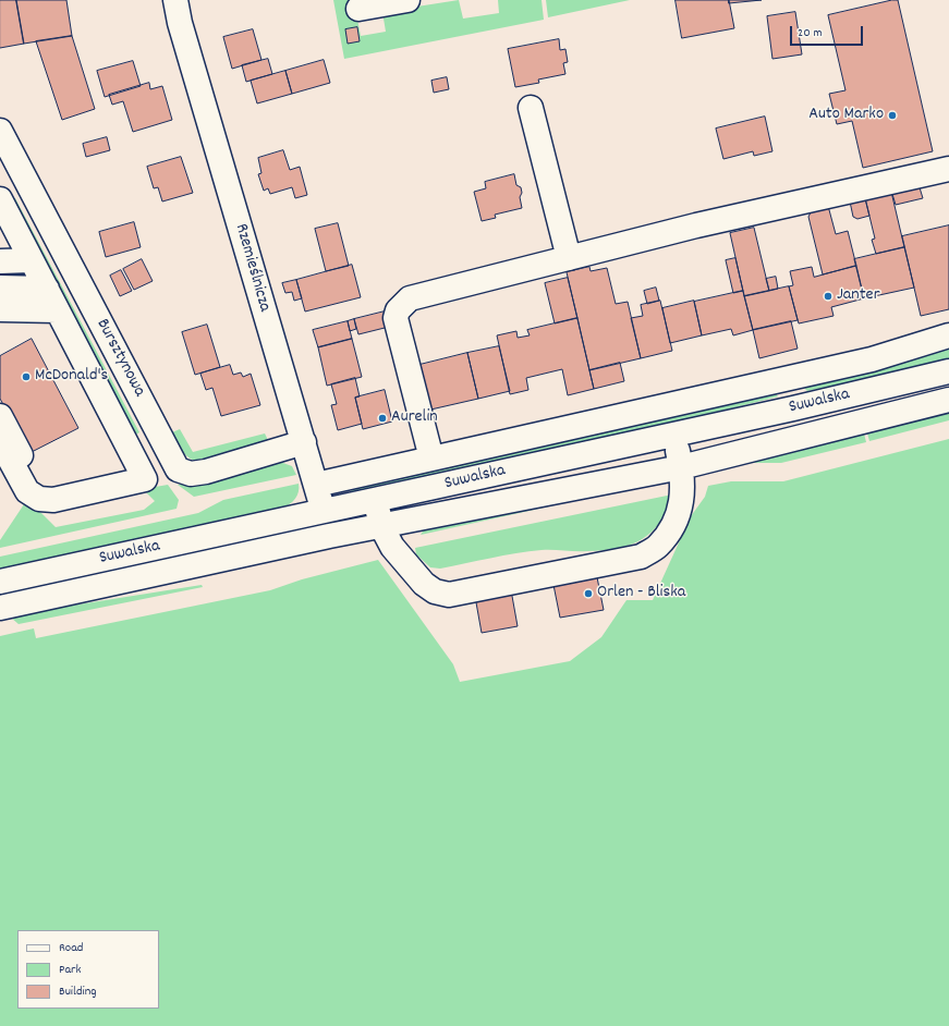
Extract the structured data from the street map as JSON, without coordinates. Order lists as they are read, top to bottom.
{
  "streets": {
    "street": ["Rzemieślnicza", "Bursztynowa", "Suwalska"]
  },
  "crossings": [
    ["Rzemieślnicza", "Suwalska"]
  ],
  "places": [
    "Auto Marko",
    "Janter",
    "McDonald's",
    "Aurelin",
    "Orlen - Bliska"
  ],
  "legend": ["Road", "Park", "Building"],
  "scale_bar": "20 m"
}
